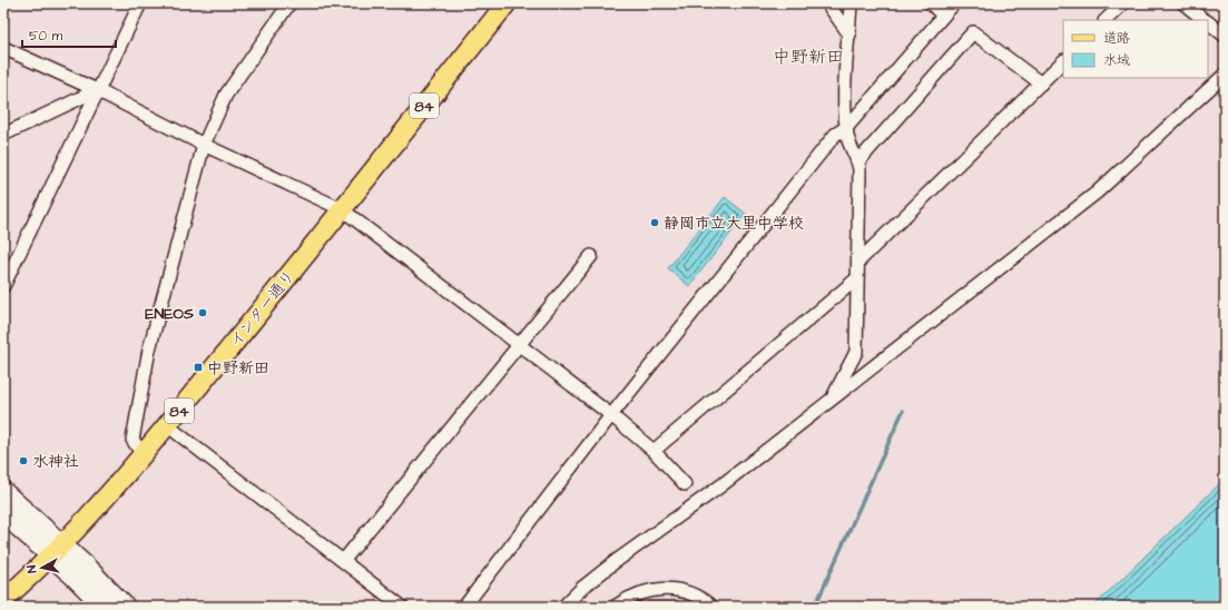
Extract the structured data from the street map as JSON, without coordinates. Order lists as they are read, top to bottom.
{
  "streets": {
    "main road": ["84", "インター通り"]
  },
  "districts": ["中野新田"],
  "places": {
    "other": ["静岡市立大里中学校", "ENEOS", "水神社"],
    "transit": ["中野新田"]
  },
  "legend": ["道路", "水域"],
  "scale_bar": "50 m",
  "north": "left"
}
